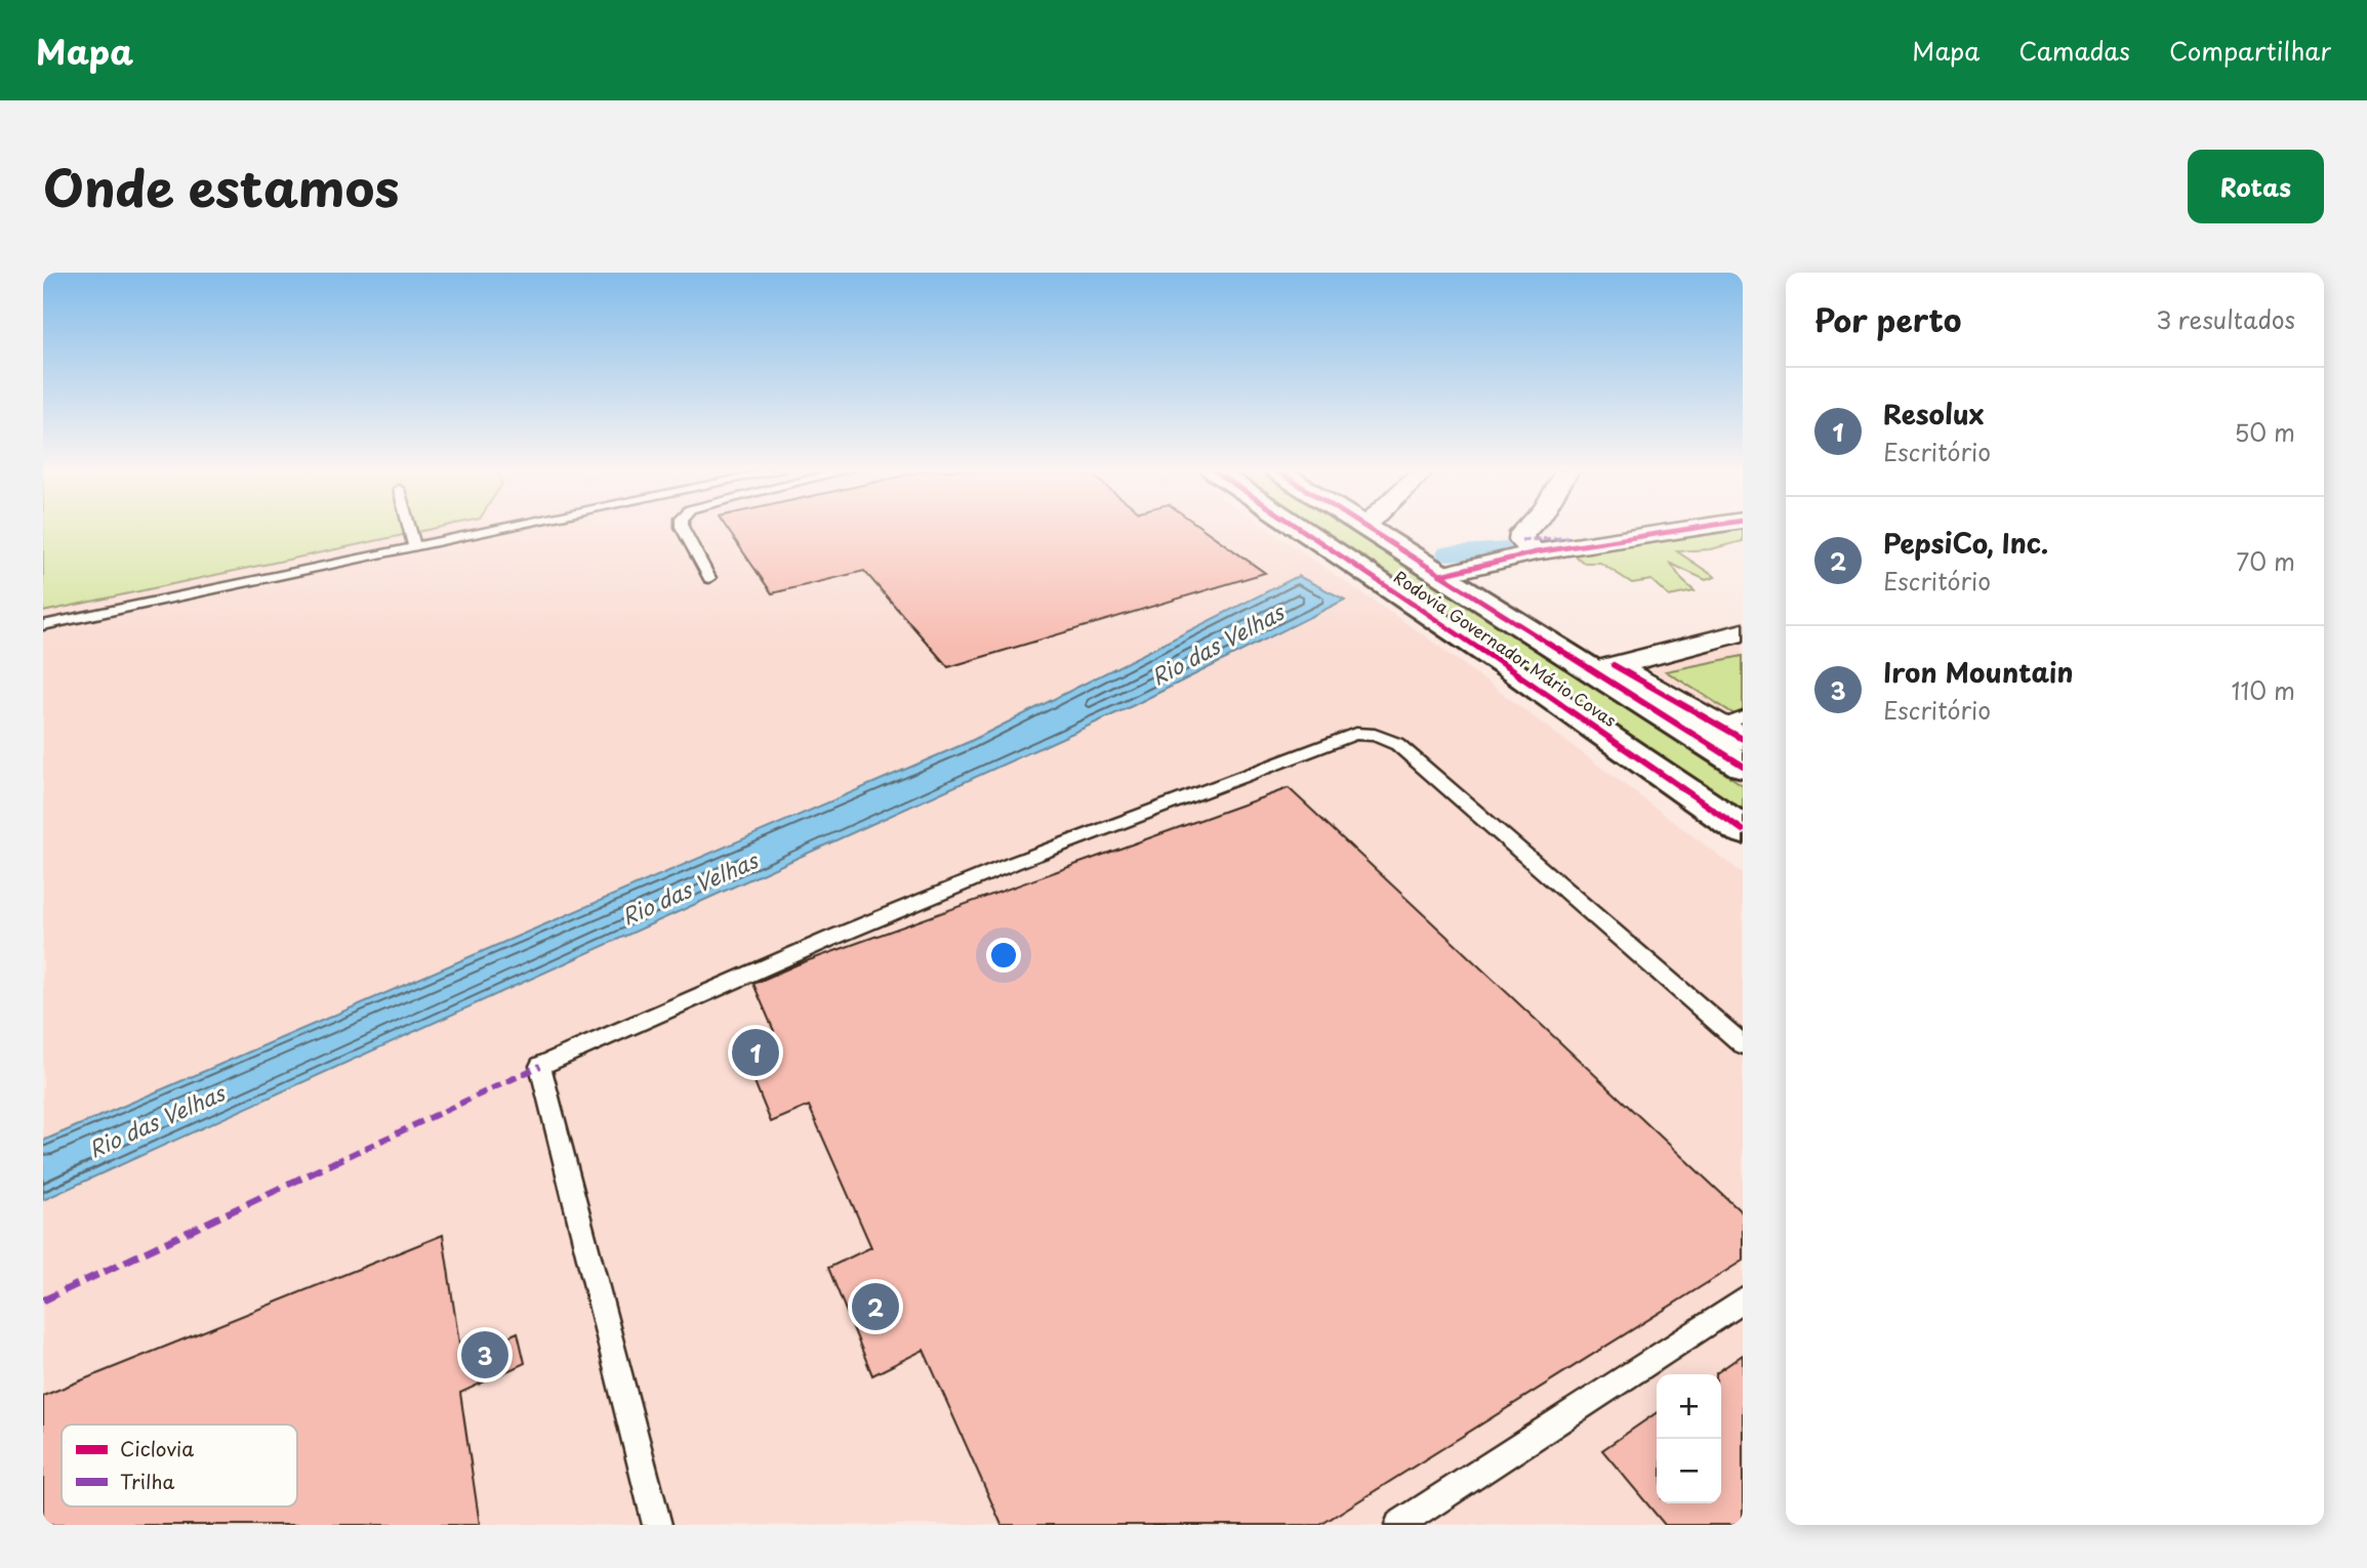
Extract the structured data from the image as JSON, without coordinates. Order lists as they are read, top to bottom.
{
  "streets": {
    "highway": ["Rodovia Governador Mário Covas"]
  },
  "water": ["Rio das Velhas"],
  "legend": ["Ciclovia", "Trilha"],
  "page": {
    "header": "Mapa",
    "nav": ["Mapa", "Camadas", "Compartilhar"],
    "title": "Onde estamos",
    "buttons": "Rotas",
    "heading": ["Por perto", "3 resultados"],
    "list": [
      {
        "mark": "1",
        "name": "Resolux",
        "note": "Escritório",
        "value": "50 m"
      },
      {
        "mark": "2",
        "name": "PepsiCo, Inc.",
        "note": "Escritório",
        "value": "70 m"
      },
      {
        "mark": "3",
        "name": "Iron Mountain",
        "note": "Escritório",
        "value": "110 m"
      }
    ],
    "pins": ["1", "2", "3"],
    "map_buttons": ["+", "−"]
  }
}
